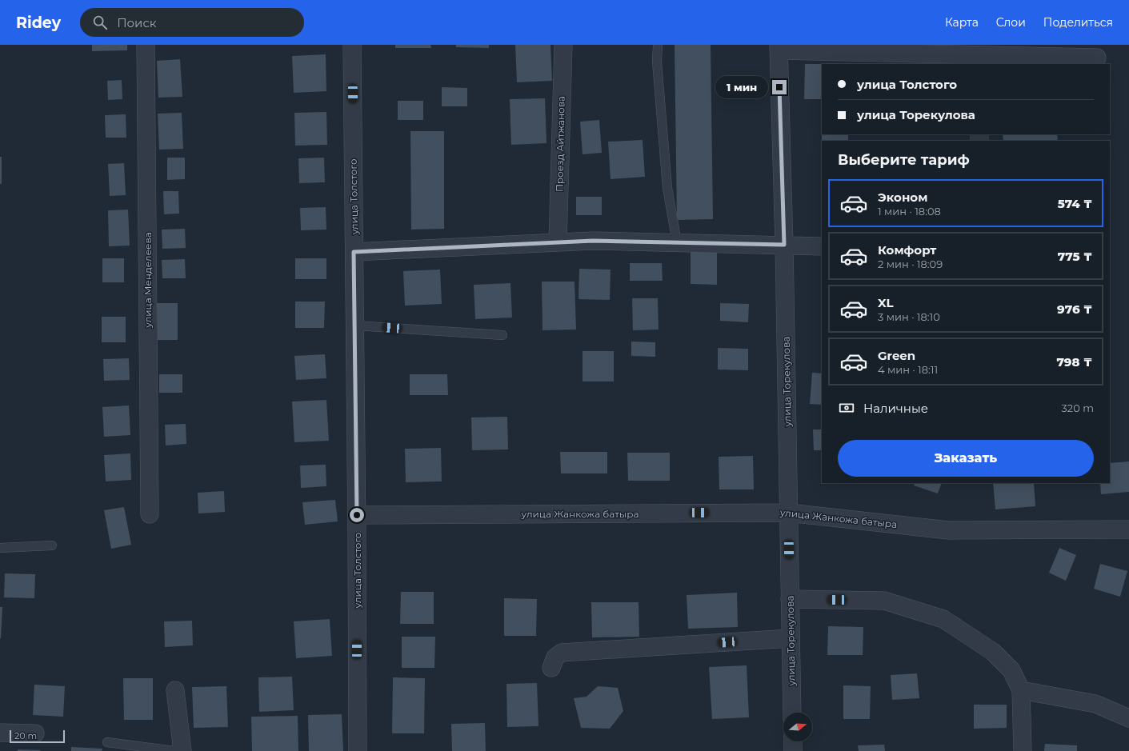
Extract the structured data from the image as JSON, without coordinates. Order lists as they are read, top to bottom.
{
  "streets": {
    "street": [
      "Проезд Айтжанова",
      "улица Толстого",
      "улица Менделеева",
      "улица Торекулова",
      "улица Жанкожа батыра"
    ]
  },
  "crossings": [
    ["улица Толстого", "улица Жанкожа батыра"],
    ["улица Торекулова", "улица Жанкожа батыра"]
  ],
  "scale_bar": "20 m",
  "north": "right",
  "page": {
    "header": "Ridey",
    "search": "Поиск",
    "nav": ["Карта", "Слои", "Поделиться"],
    "banner": ["улица Толстого", "улица Торекулова"],
    "bubble": "1 мин",
    "heading": "Выберите тариф",
    "list": [
      {
        "name": "Эконом",
        "note": "1 мин · 18:08",
        "value": "574 ₸"
      },
      {
        "name": "Комфорт",
        "note": "2 мин · 18:09",
        "value": "775 ₸"
      },
      {
        "name": "XL",
        "note": "3 мин · 18:10",
        "value": "976 ₸"
      },
      {
        "name": "Green",
        "note": "4 мин · 18:11",
        "value": "798 ₸"
      }
    ],
    "pay": ["Наличные", "320 m"],
    "buttons": "Заказать",
    "scale": "20 m"
  }
}
